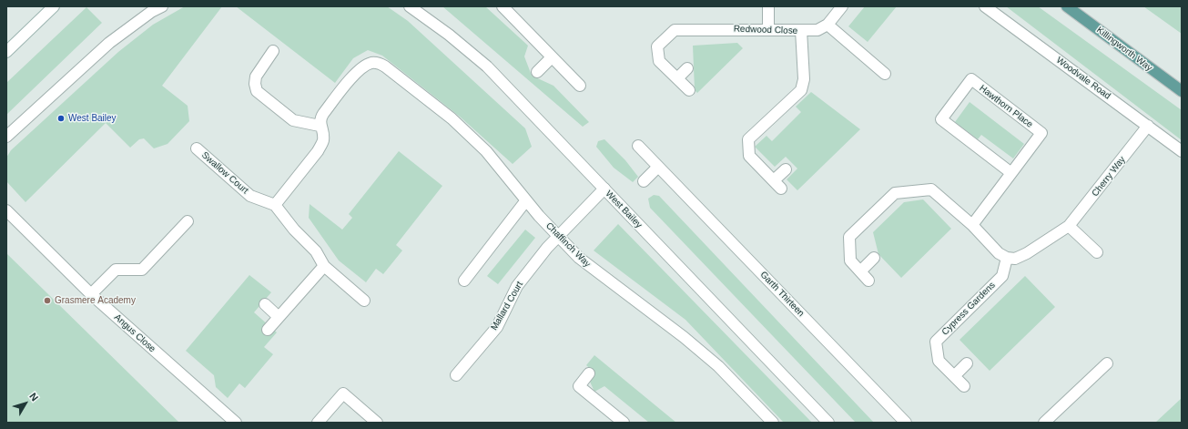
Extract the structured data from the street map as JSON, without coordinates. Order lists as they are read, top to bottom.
{
  "streets": {
    "main road": ["Killingworth Way"],
    "street": [
      "Redwood Close",
      "Woodvale Road",
      "Hawthorn Place",
      "Swallow Court",
      "Cherry Way",
      "West Bailey",
      "Chaffinch Way",
      "Garth Thirteen",
      "Mallard Court",
      "Cypress Gardens",
      "Angus Close"
    ]
  },
  "crossings": [
    ["Woodvale Road", "Cherry Way"],
    ["Cherry Way", "Cypress Gardens"],
    ["West Bailey", "Mallard Court"],
    ["Chaffinch Way", "Mallard Court"]
  ],
  "places": ["West Bailey", "Grasmere Academy"],
  "north": "top right"
}
